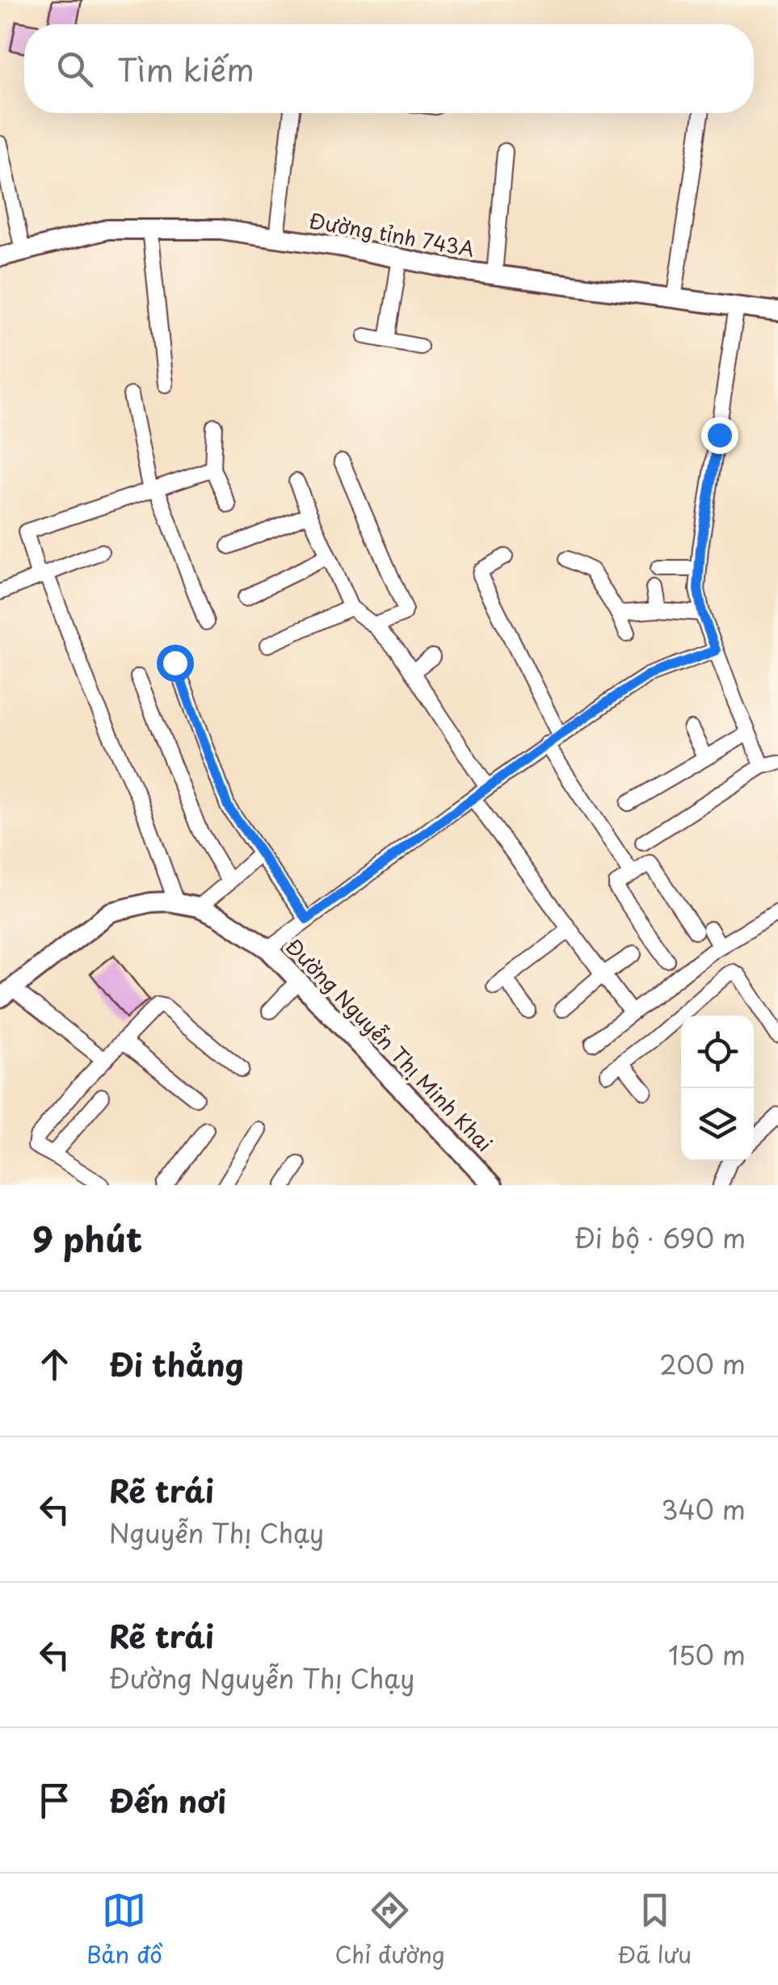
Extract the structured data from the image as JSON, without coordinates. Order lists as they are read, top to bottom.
{
  "streets": {
    "main road": ["Đường tỉnh 743A", "Đường Nguyễn Thị Minh Khai"]
  },
  "page": {
    "search": "Tìm kiếm",
    "heading": ["9 phút", "Đi bộ · 690 m"],
    "list": [
      ["Đi thẳng", "200 m"],
      ["Rẽ trái", "Nguyễn Thị Chạy", "340 m"],
      ["Rẽ trái", "Đường Nguyễn Thị Chạy", "150 m"],
      "Đến nơi"
    ],
    "nav": ["Bản đồ", "Chỉ đường", "Đã lưu"]
  }
}
